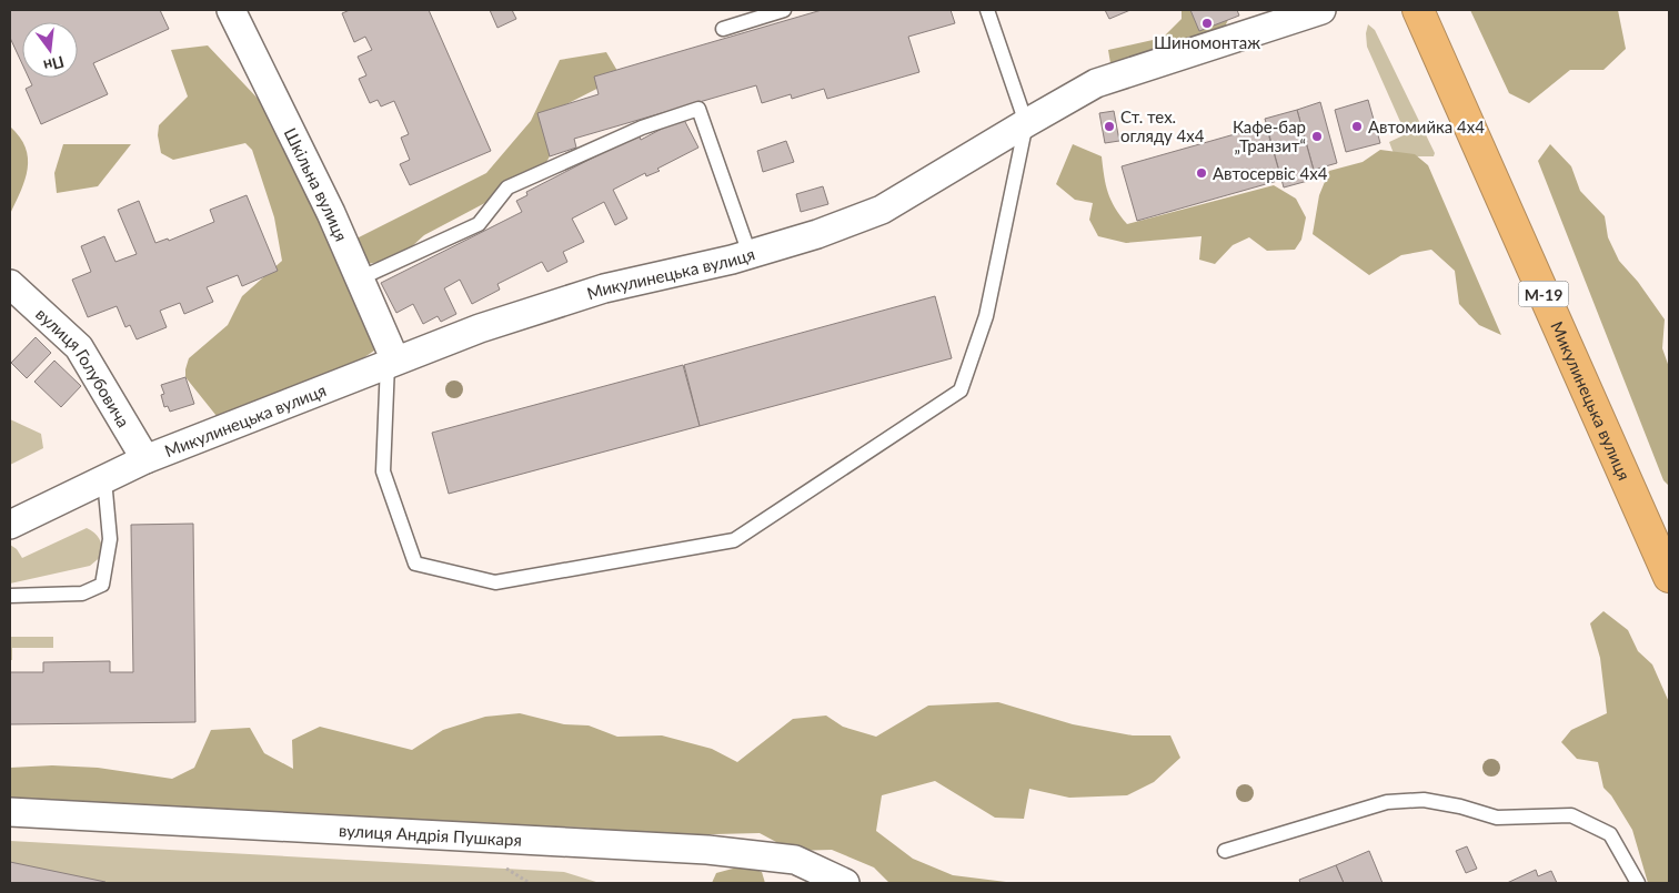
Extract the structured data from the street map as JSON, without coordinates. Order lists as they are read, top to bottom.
{
  "streets": {
    "highway": ["Микулинецька вулиця", "М-19"],
    "street": ["Шкільна вулиця", "вулиця Голубовича", "вулиця Андрія Пушкаря"]
  },
  "crossings": [
    ["Шкільна вулиця", "Микулинецька вулиця"],
    ["Микулинецька вулиця", "вулиця Голубовича"]
  ],
  "places": [
    "Шиномонтаж",
    "Ст. тех. огляду 4х4",
    "Автомийка 4х4",
    "Кафе-бар „Транзит“",
    "Автосервіс 4х4"
  ],
  "north": "bottom"
}
